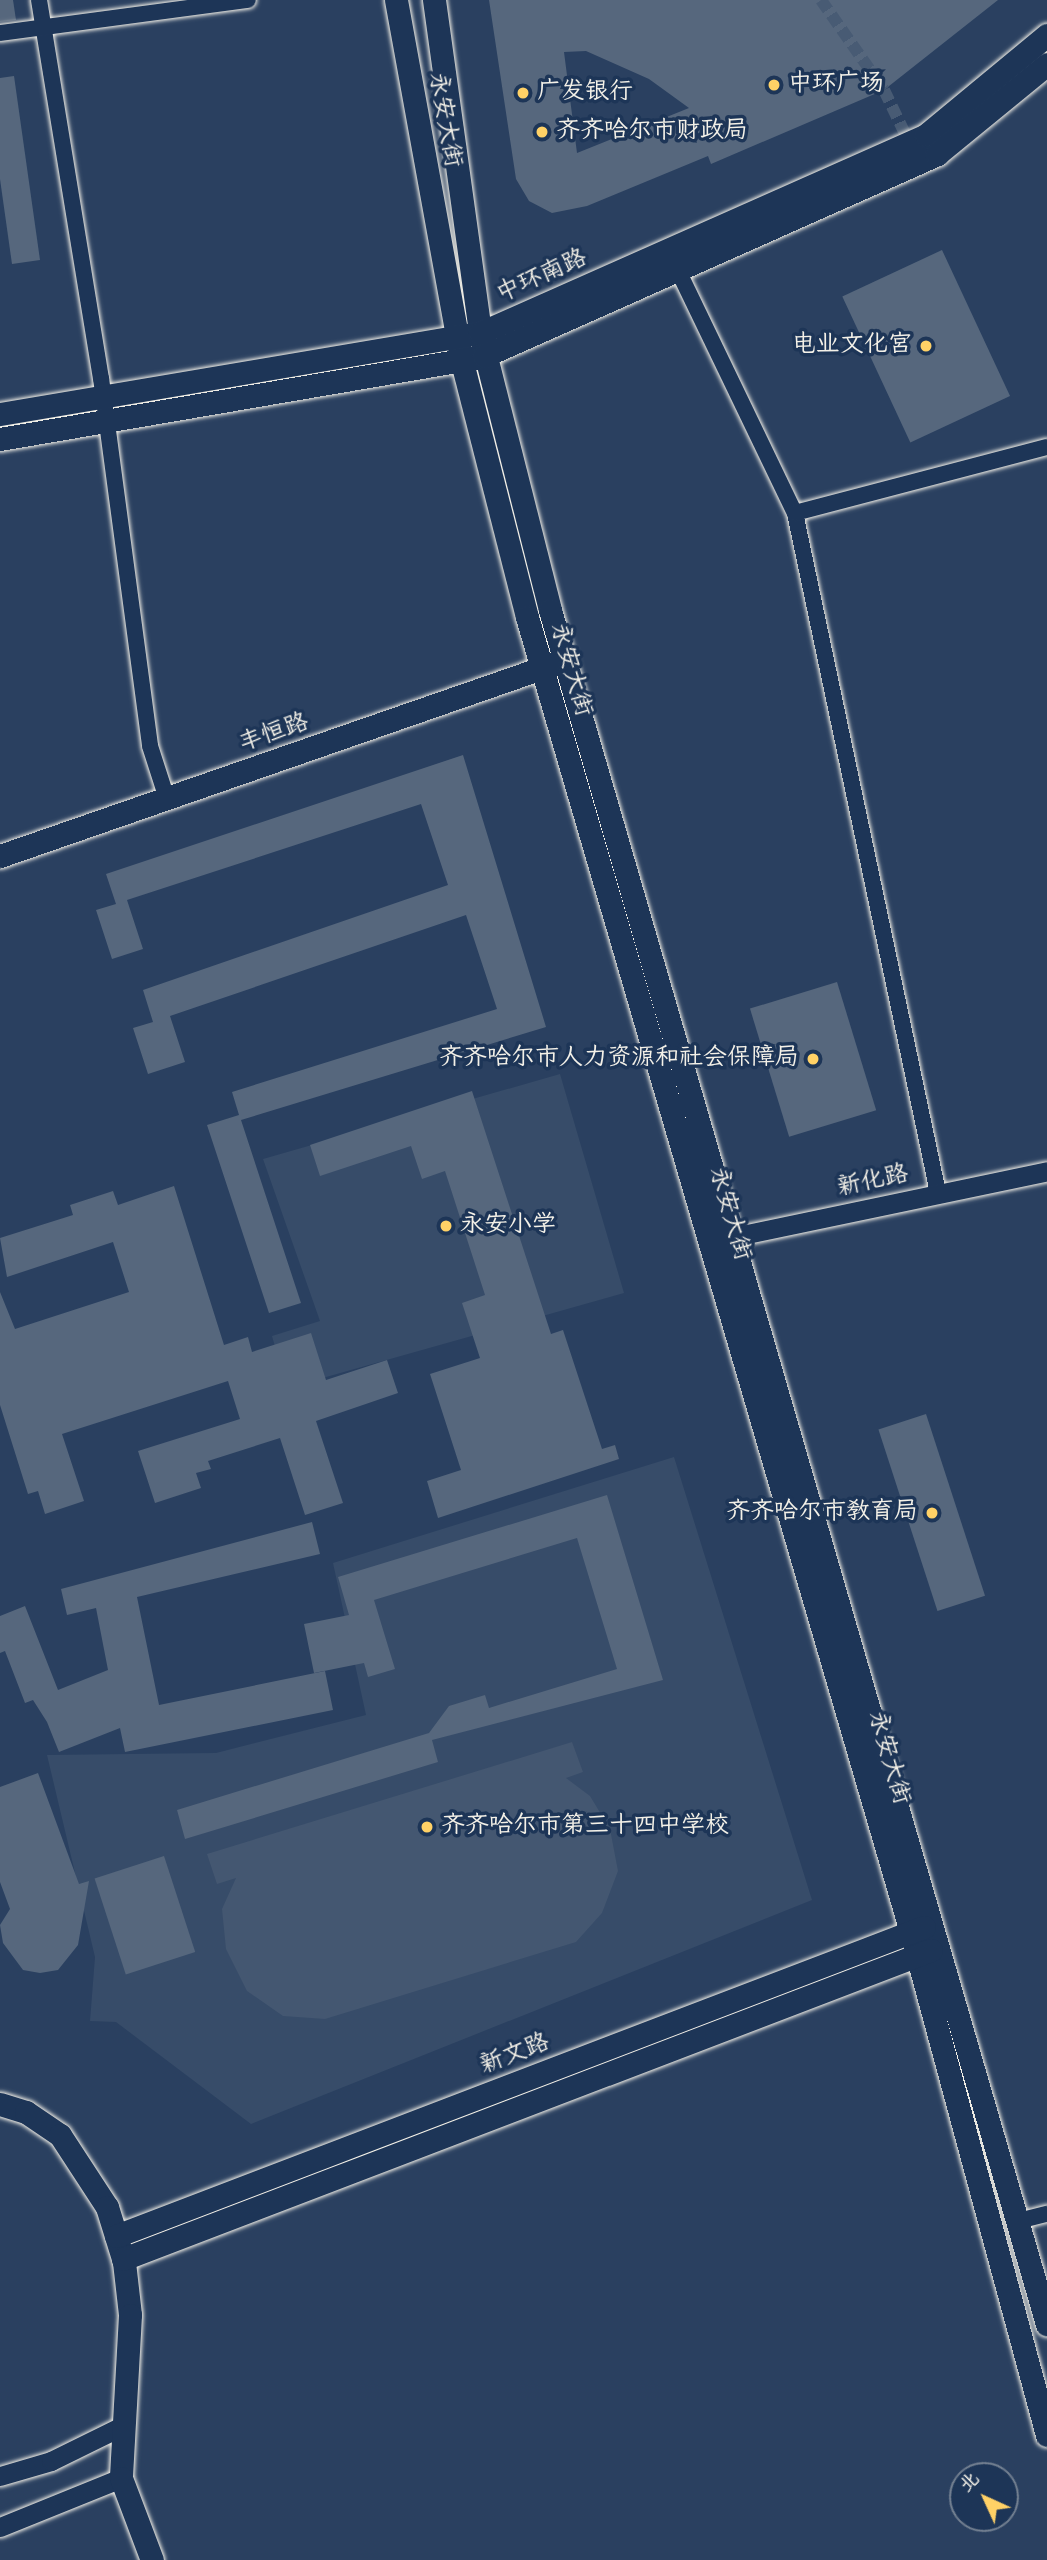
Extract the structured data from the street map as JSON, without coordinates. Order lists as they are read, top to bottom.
{
  "streets": {
    "main road": [
      "永安大街",
      "中环南路",
      "丰恒路",
      "新文路"
    ],
    "street": ["新化路"]
  },
  "crossings": [
    ["永安大街", "中环南路"],
    ["永安大街", "丰恒路"],
    ["永安大街", "新化路"],
    ["永安大街", "新文路"]
  ],
  "places": [
    "中环广场",
    "广发银行",
    "齐齐哈尔市财政局",
    "电业文化宫",
    "齐齐哈尔市人力资源和社会保障局",
    "永安小学",
    "齐齐哈尔市教育局",
    "齐齐哈尔市第三十四中学校"
  ],
  "north": "top left"
}
